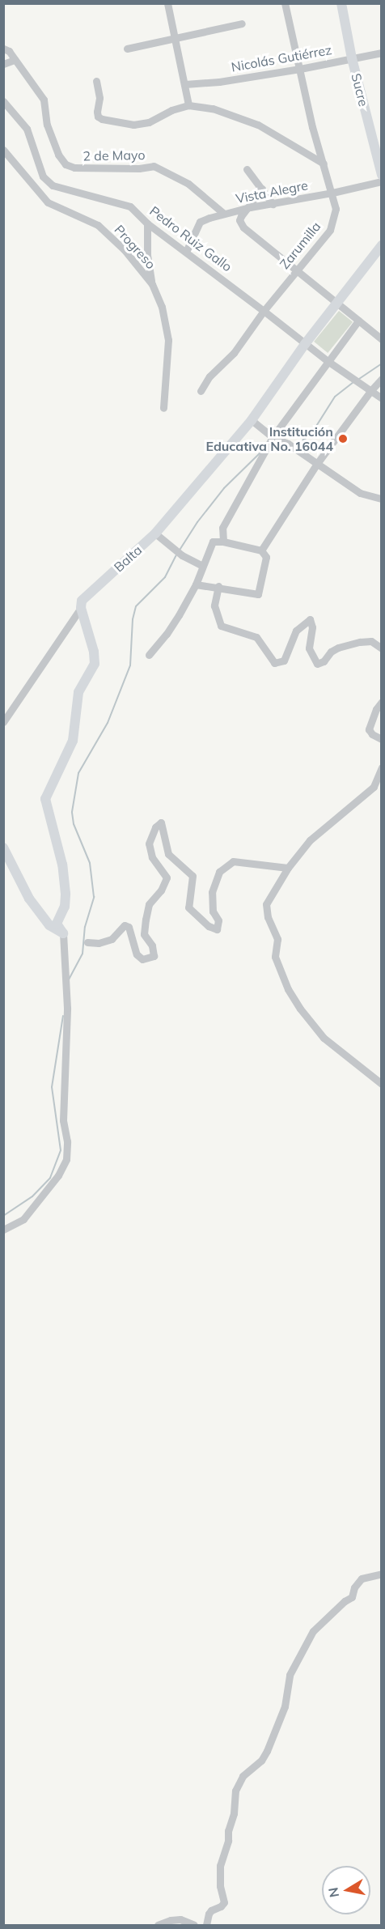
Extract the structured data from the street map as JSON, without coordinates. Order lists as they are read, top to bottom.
{
  "streets": {
    "street": [
      "Nicolás Gutiérrez",
      "Sucre",
      "2 de Mayo",
      "Vista Alegre",
      "Pedro Ruiz Gallo",
      "Zarumilla",
      "Progreso",
      "Balta"
    ]
  },
  "crossings": [
    ["Nicolás Gutiérrez", "Sucre"],
    ["Nicolás Gutiérrez", "Zarumilla"],
    ["2 de Mayo", "Vista Alegre"],
    ["Vista Alegre", "Pedro Ruiz Gallo"],
    ["Vista Alegre", "Zarumilla"],
    ["Pedro Ruiz Gallo", "Zarumilla"],
    ["Pedro Ruiz Gallo", "Balta"]
  ],
  "places": ["Institución Educativa No. 16044"],
  "north": "left"
}
